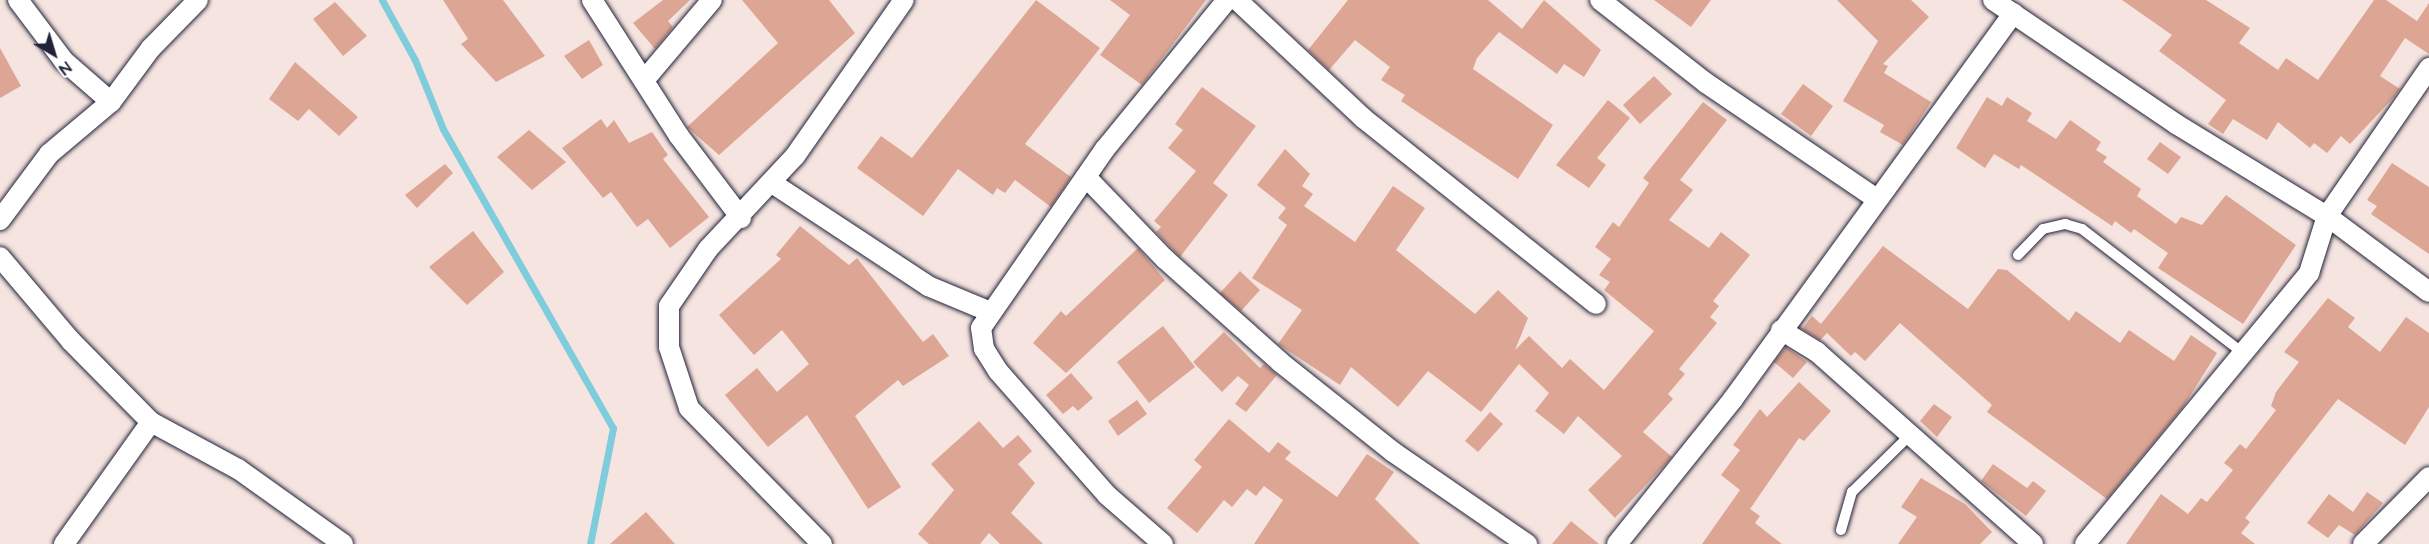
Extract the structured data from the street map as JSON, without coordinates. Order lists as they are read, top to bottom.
{
  "north": "bottom right"
}
